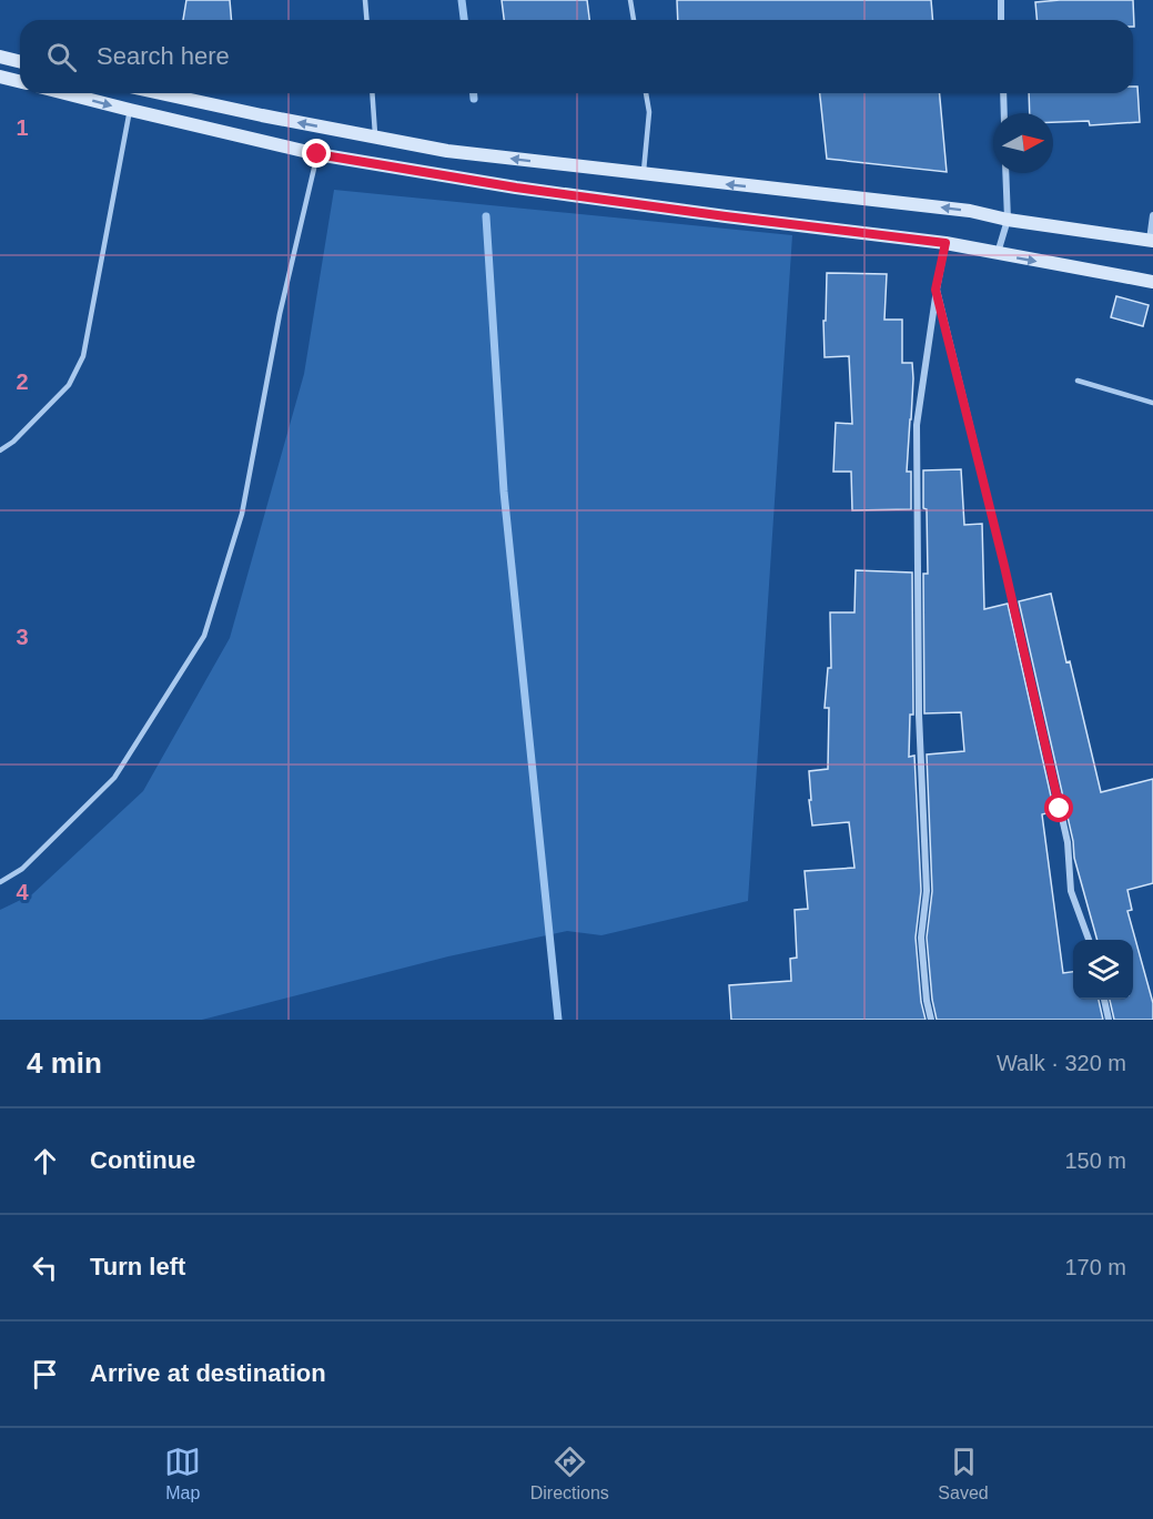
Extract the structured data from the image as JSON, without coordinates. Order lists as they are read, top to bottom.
{
  "north": "right",
  "page": {
    "search": "Search here",
    "heading": ["4 min", "Walk · 320 m"],
    "list": [
      ["Continue", "150 m"],
      ["Turn left", "170 m"],
      "Arrive at destination"
    ],
    "nav": ["Map", "Directions", "Saved"]
  },
  "grid": {
    "rows": [
      "1",
      "2",
      "3",
      "4"
    ]
  }
}
